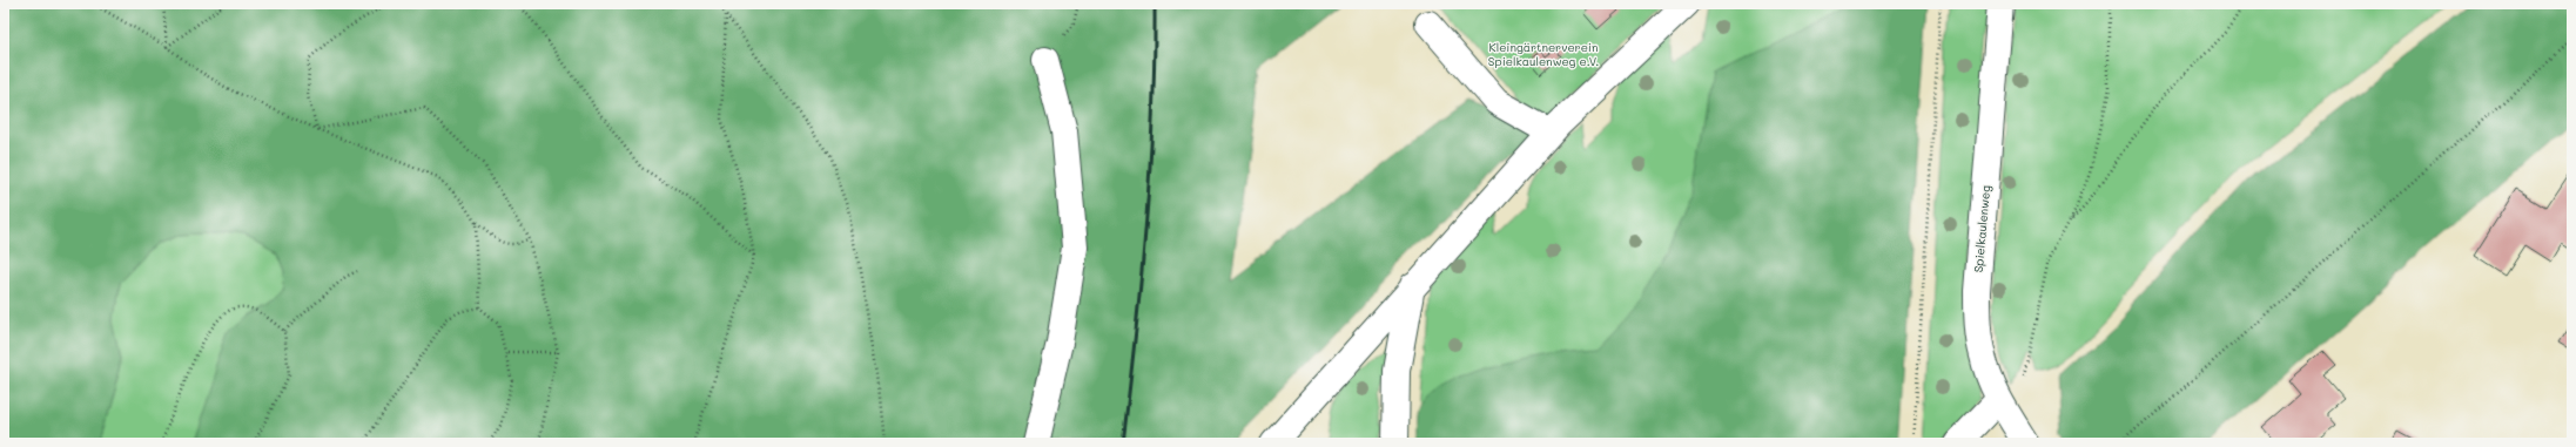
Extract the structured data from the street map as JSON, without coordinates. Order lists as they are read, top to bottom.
{
  "streets": {
    "street": ["Spielkaulenweg"]
  },
  "parks": ["Kleingärtnerverein Spielkaulenweg e.V."]
}
